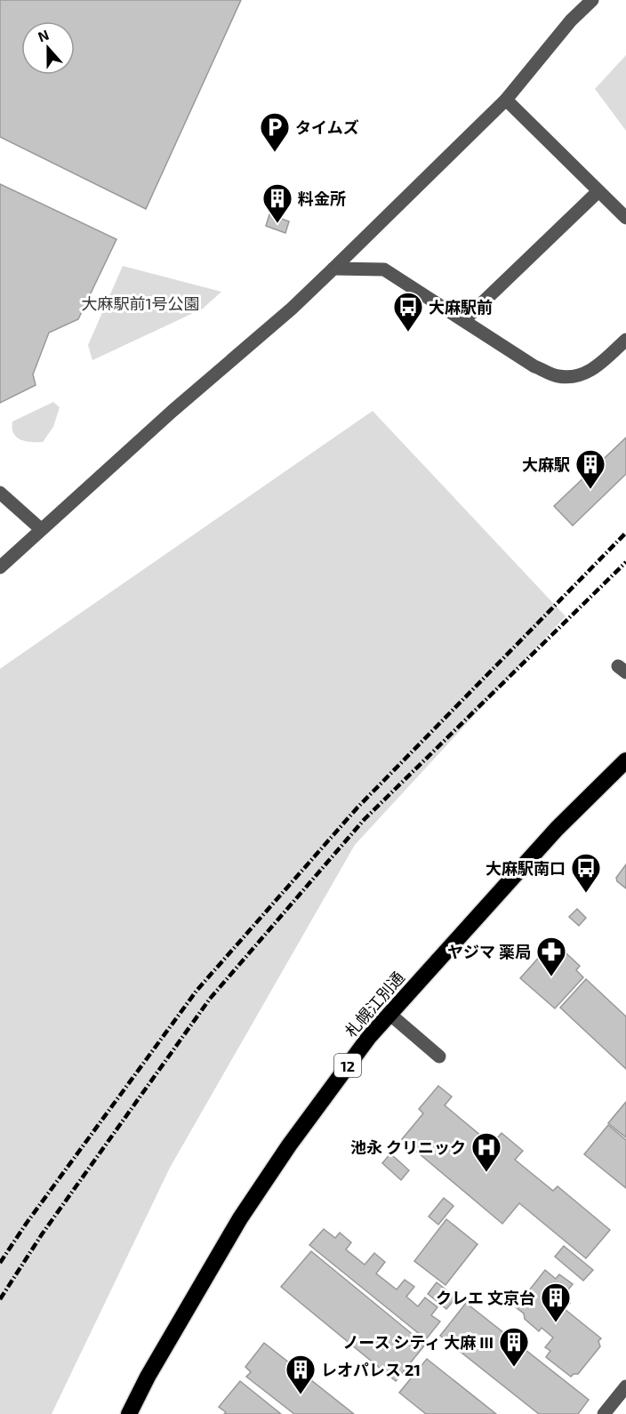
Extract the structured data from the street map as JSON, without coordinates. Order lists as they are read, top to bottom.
{
  "streets": {
    "highway": ["札幌江別通", "12"]
  },
  "parks": ["大麻駅前1号公園"],
  "places": {
    "parking": ["タイムズ"],
    "building": [
      "料金所",
      "大麻駅",
      "クレエ 文京台",
      "ノース シティ 大麻 III",
      "レオパレス 21"
    ],
    "bus stop": ["大麻駅前", "大麻駅南口"],
    "pharmacy": ["ヤジマ 薬局"],
    "hospital": ["池永 クリニック"]
  },
  "north": "top"
}
